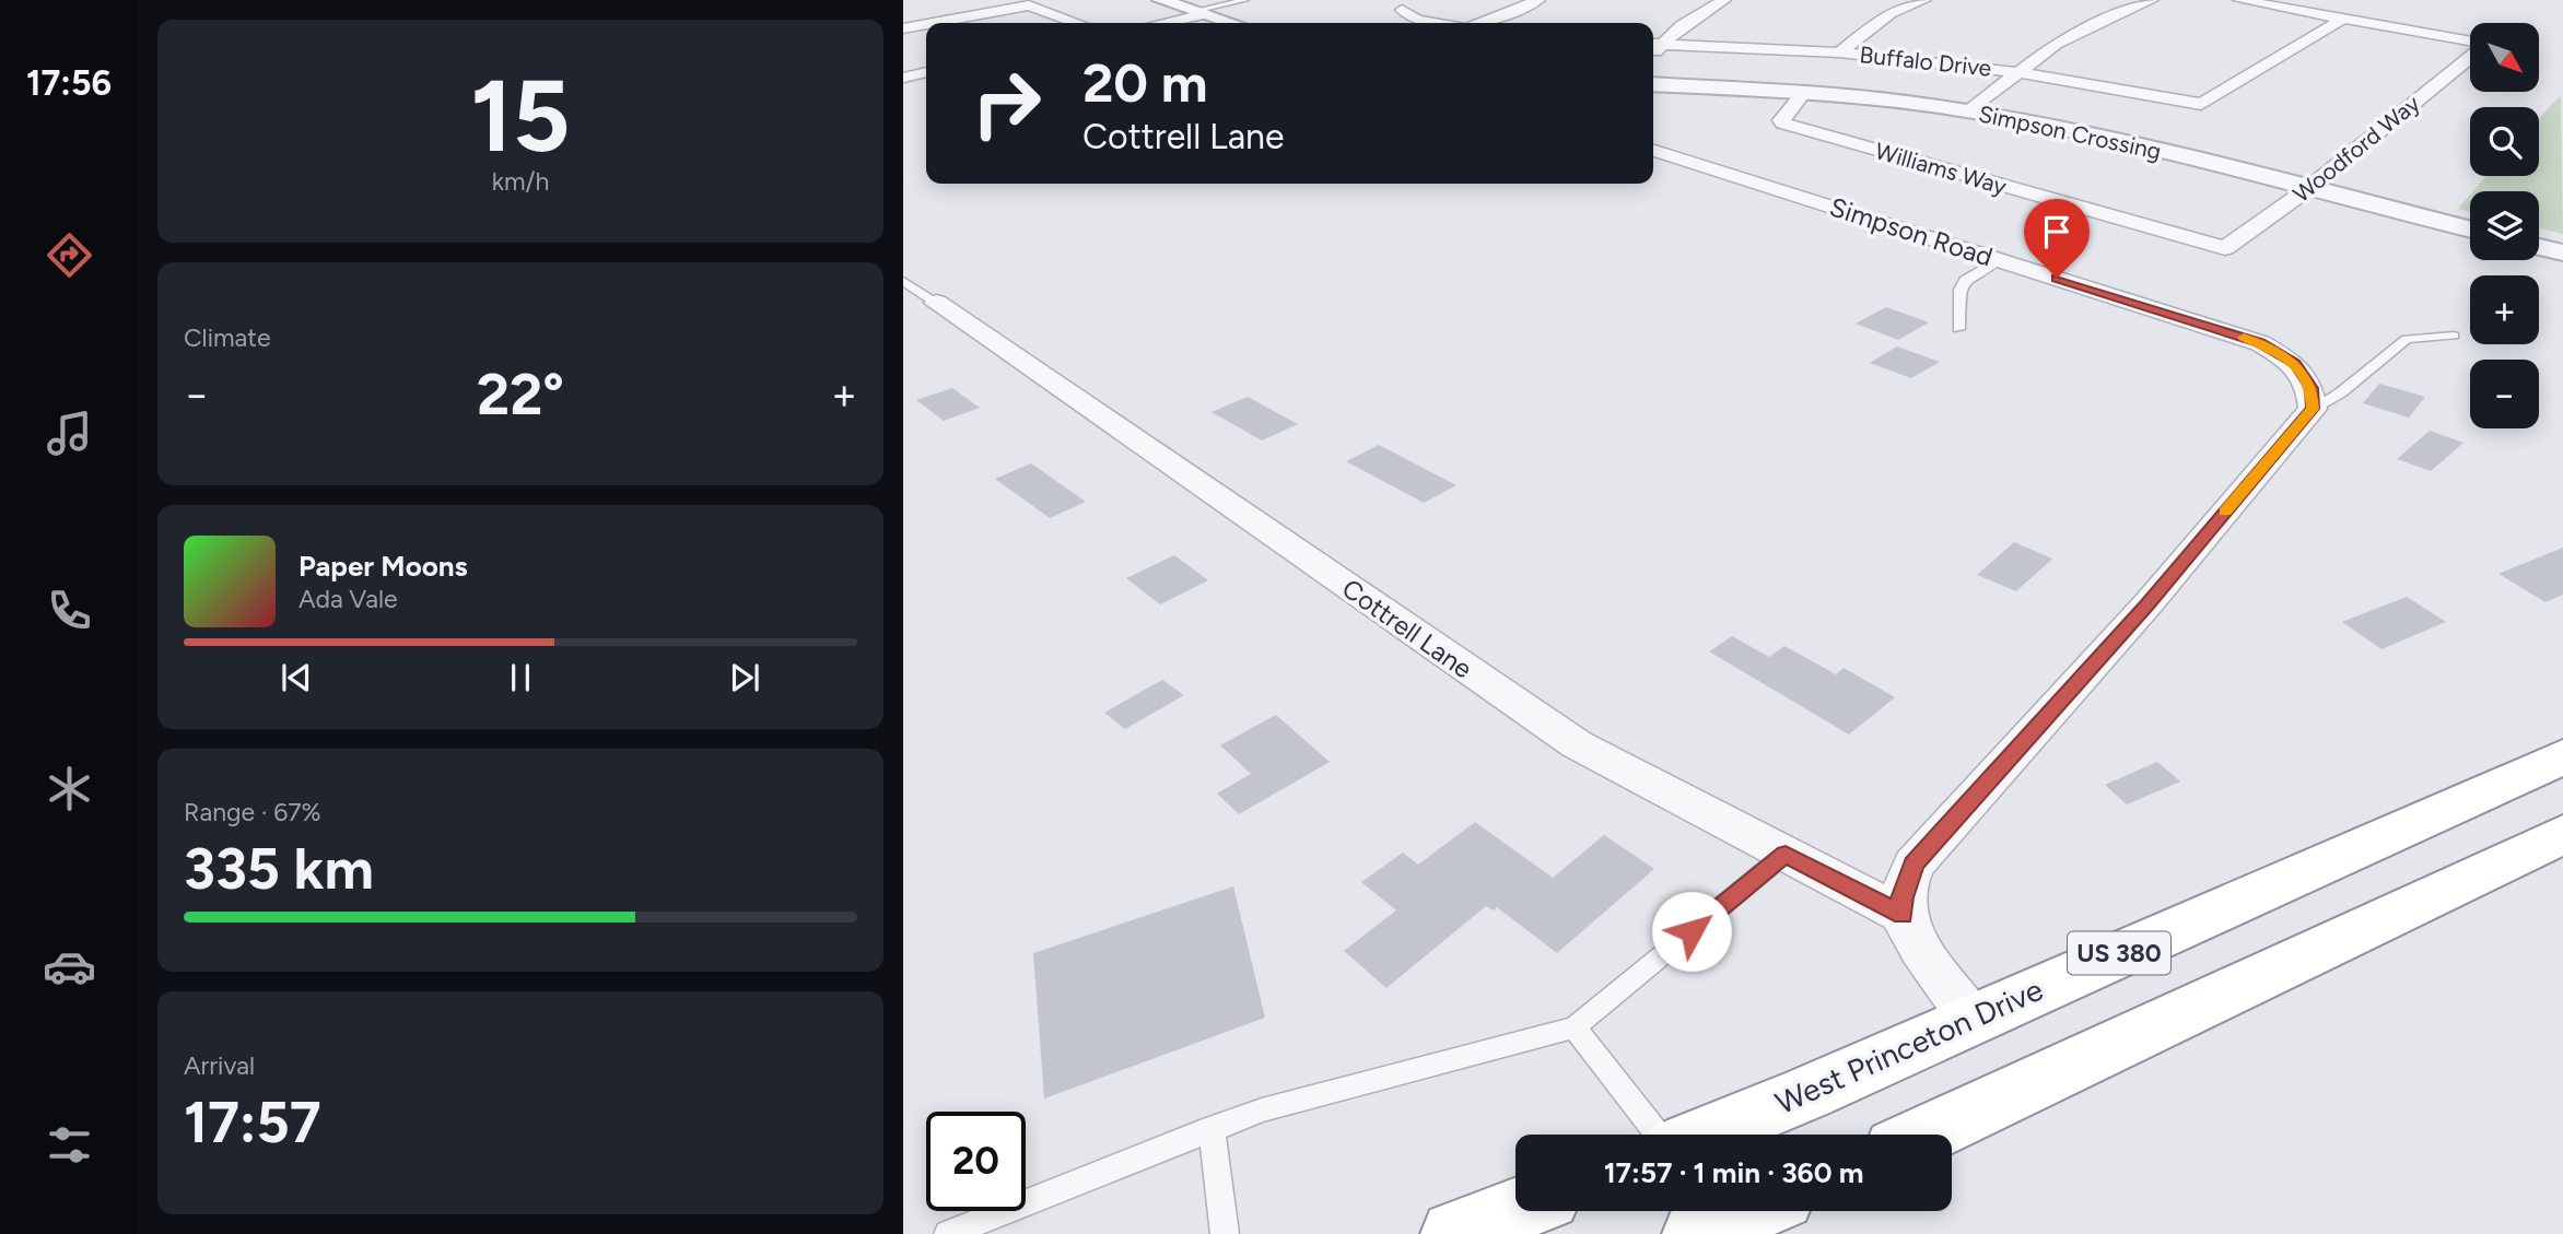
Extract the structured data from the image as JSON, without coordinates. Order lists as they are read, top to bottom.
{
  "streets": {
    "highway": ["US 380", "West Princeton Drive"],
    "street": [
      "Buffalo Drive",
      "Simpson Crossing",
      "Woodford Way",
      "Williams Way",
      "Simpson Road",
      "Cottrell Lane"
    ]
  },
  "crossings": [
    ["Simpson Crossing", "Woodford Way"],
    ["Simpson Crossing", "Williams Way"],
    ["Woodford Way", "Williams Way"]
  ],
  "north": "bottom right",
  "page": {
    "tabs": "17:56",
    "tile": [
      ["15", "km/h"],
      "Climate",
      ["Range · 67%", "335 km"],
      ["Arrival", "17:57"]
    ],
    "map_buttons": ["+", "−"],
    "turn": ["20 m", "Cottrell Lane"],
    "heat": ["−", "22°", "+"],
    "song": ["Paper Moons", "Ada Vale"],
    "limit": "20",
    "trip": "17:57 · 1 min · 360 m"
  }
}
